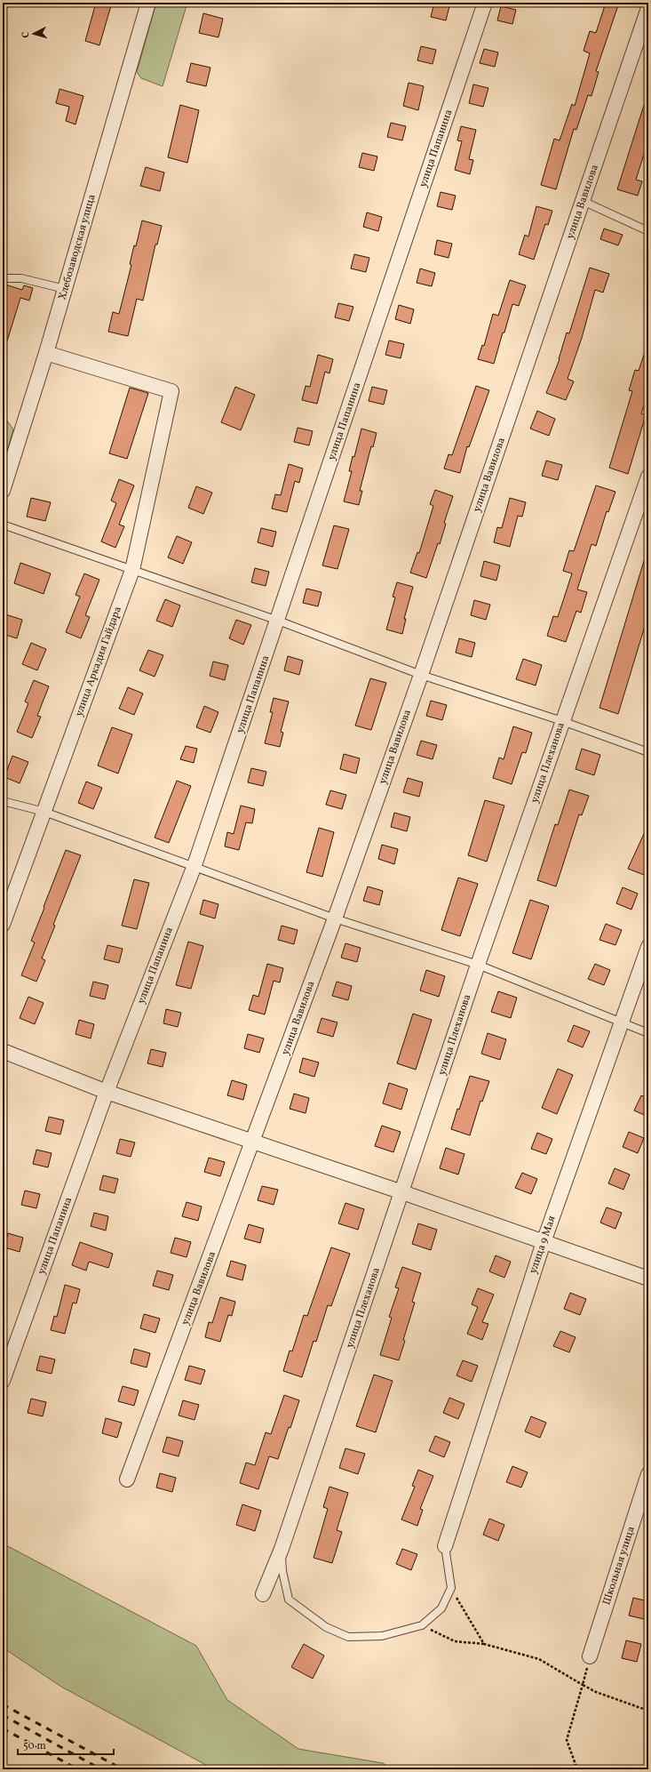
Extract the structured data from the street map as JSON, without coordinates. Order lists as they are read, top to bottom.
{
  "streets": {
    "street": [
      "улица Папанина",
      "улица Вавилова",
      "Хлебозаводская улица",
      "улица Аркадия Гайдара",
      "улица Плеханова",
      "улица 9 Мая",
      "Школьная улица"
    ]
  },
  "crossings": [
    ["Хлебозаводская улица", "улица Аркадия Гайдара"]
  ],
  "scale_bar": "50 m",
  "north": "left"
}
